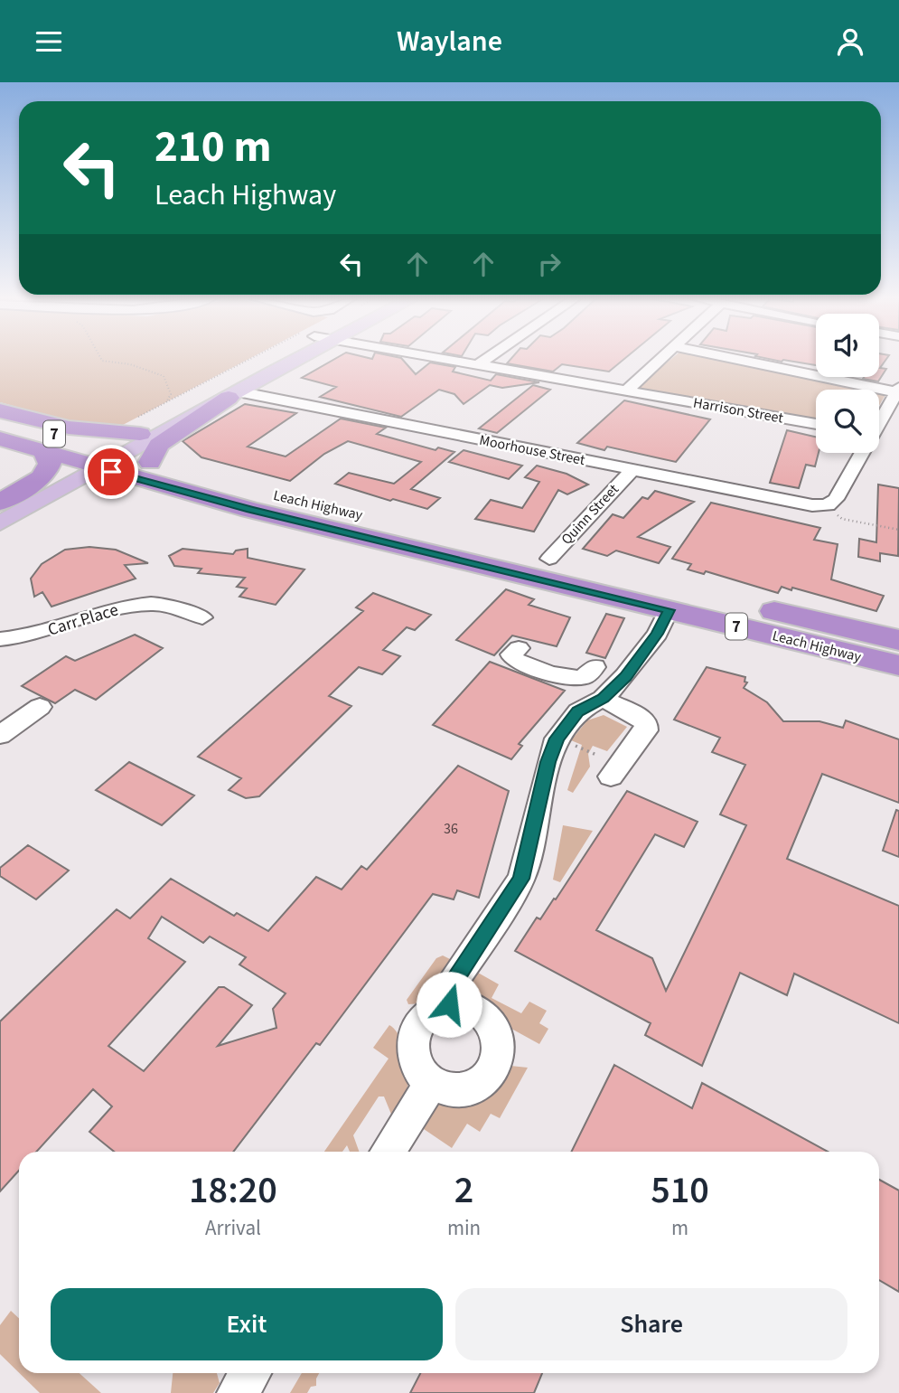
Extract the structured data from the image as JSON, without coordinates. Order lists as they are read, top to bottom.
{
  "streets": {
    "highway": ["7", "Leach Highway"],
    "street": [
      "Harrison Street",
      "Moorhouse Street",
      "Quinn Street",
      "Carr Place"
    ]
  },
  "crossings": [
    ["Moorhouse Street", "Quinn Street"],
    ["Leach Highway", "Quinn Street"]
  ],
  "house_numbers": ["36"],
  "page": {
    "header": "Waylane",
    "turn": ["210 m", "Leach Highway"],
    "eta": [
      "18:20",
      "Arrival",
      "2",
      "min",
      "510",
      "m"
    ],
    "buttons": ["Exit", "Share"]
  }
}
